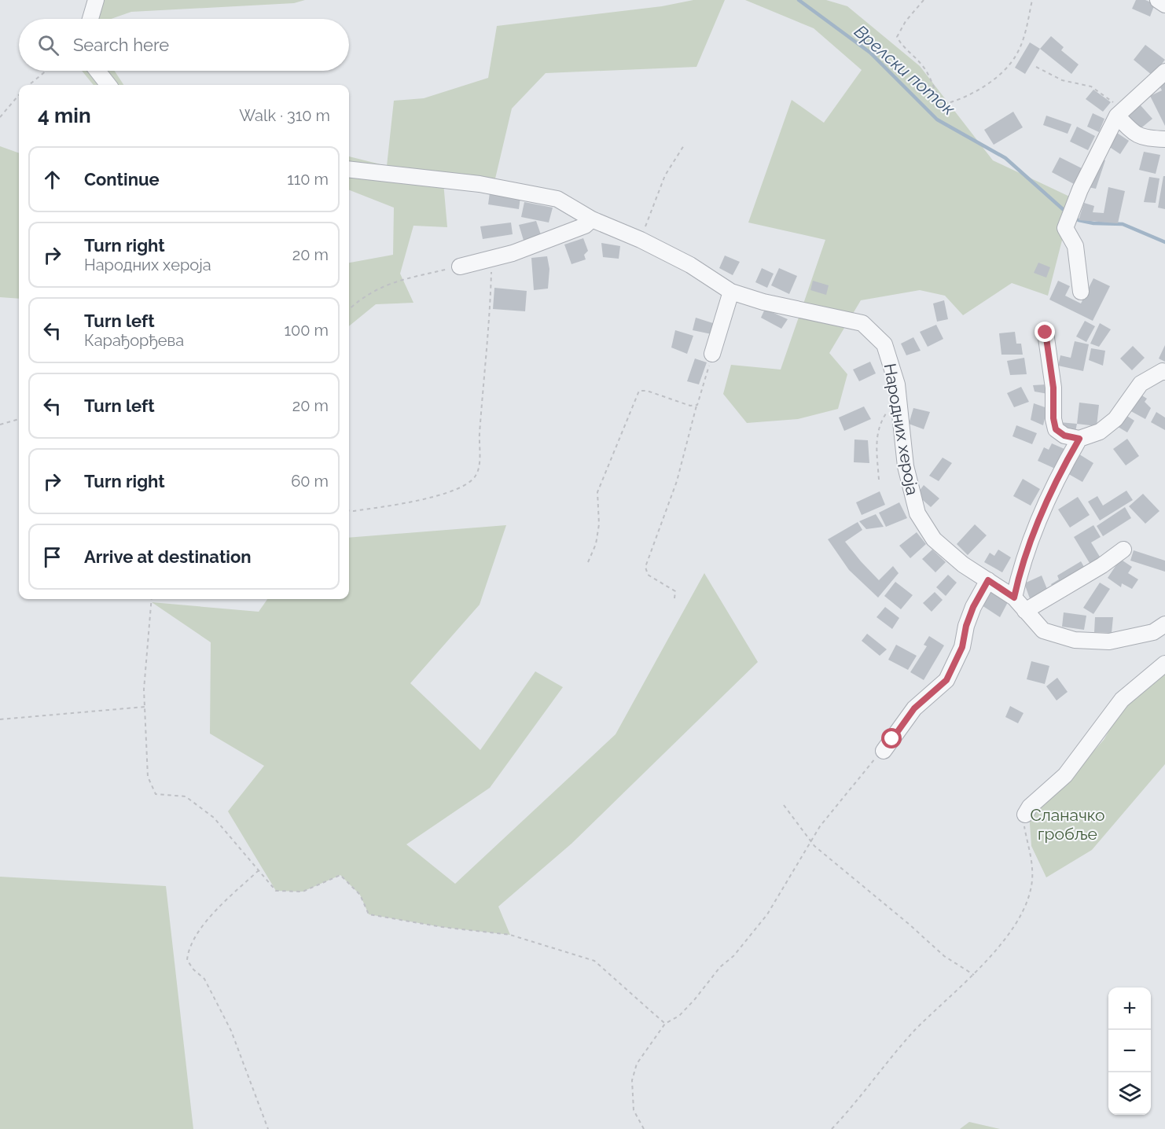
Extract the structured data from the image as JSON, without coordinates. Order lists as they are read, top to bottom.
{
  "streets": {
    "street": ["Народних хероја"]
  },
  "water": ["Врелски поток"],
  "parks": ["Сланачко гробље"],
  "page": {
    "search": "Search here",
    "heading": ["4 min", "Walk · 310 m"],
    "list": [
      ["Continue", "110 m"],
      ["Turn right", "Народних хероја", "20 m"],
      ["Turn left", "Карађорђева", "100 m"],
      ["Turn left", "20 m"],
      ["Turn right", "60 m"],
      "Arrive at destination"
    ],
    "map_buttons": ["+", "−"]
  }
}
